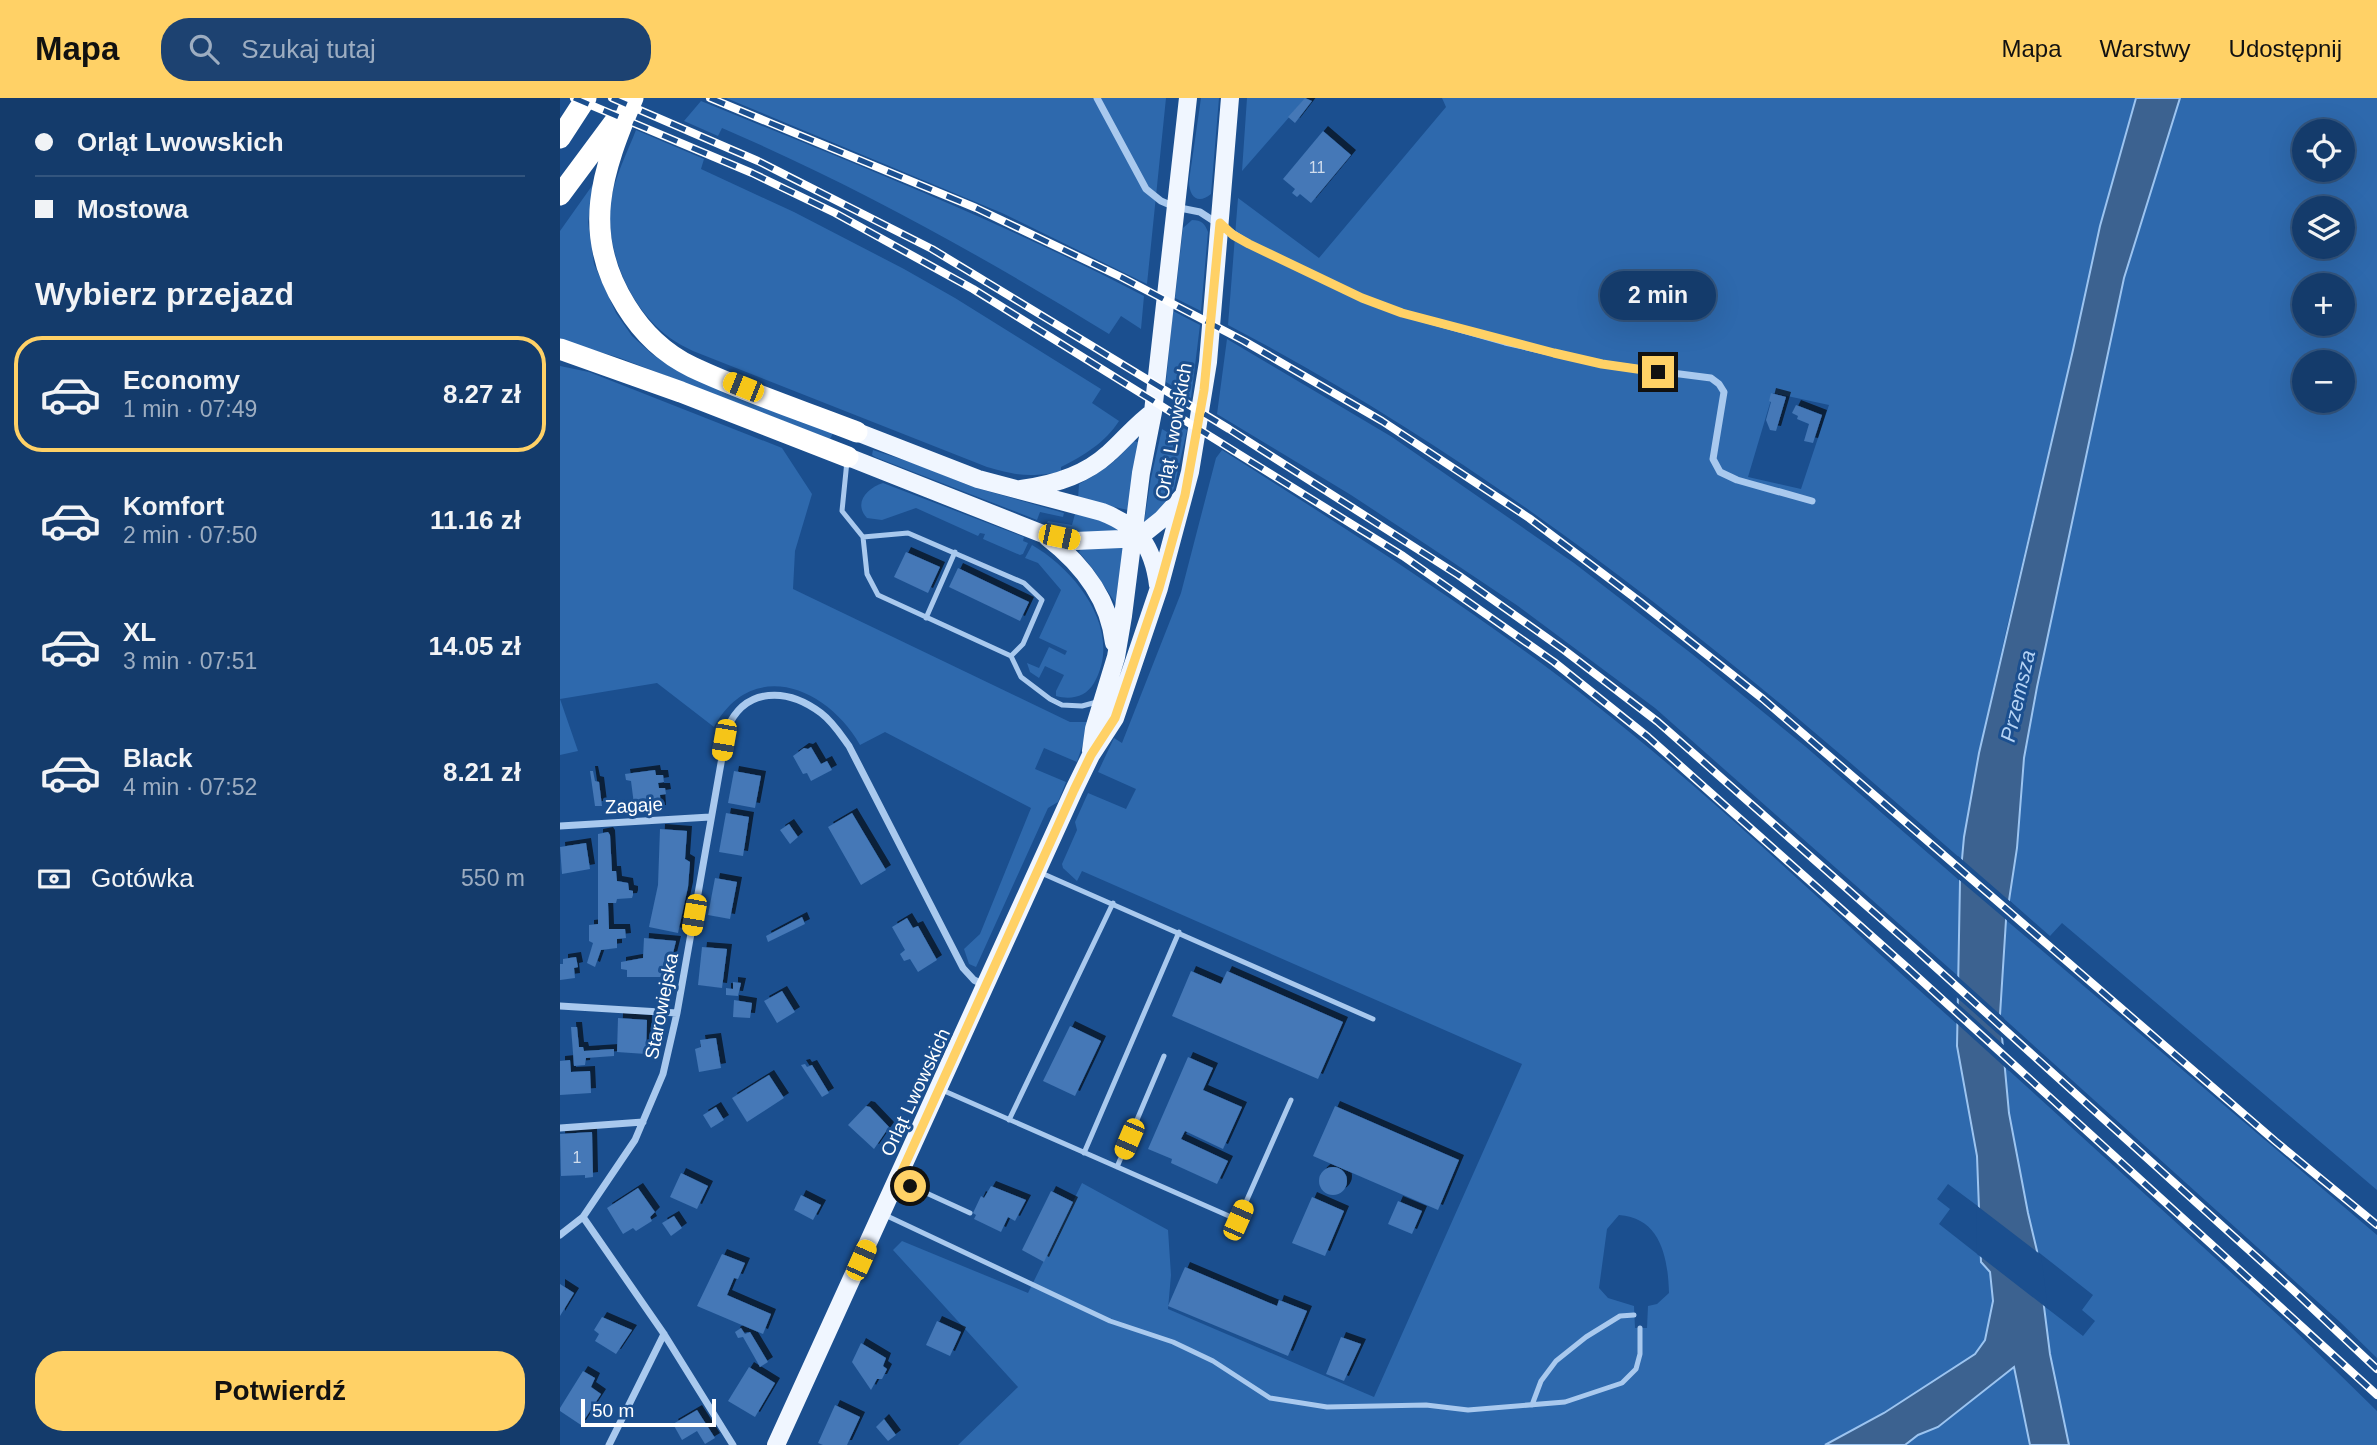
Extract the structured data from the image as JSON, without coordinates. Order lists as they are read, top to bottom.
{
  "streets": {
    "main road": ["Orląt Lwowskich"],
    "street": ["Zagaje", "Starowiejska"]
  },
  "crossings": [
    ["Orląt Lwowskich", "Starowiejska"],
    ["Zagaje", "Starowiejska"]
  ],
  "water": ["Przemsza"],
  "house_numbers": ["11", "1"],
  "scale_bar": "50 m",
  "page": {
    "header": "Mapa",
    "search": "Szukaj tutaj",
    "nav": ["Mapa", "Warstwy", "Udostępnij"],
    "banner": ["Orląt Lwowskich", "Mostowa"],
    "map_buttons": ["+", "−"],
    "heading": "Wybierz przejazd",
    "bubble": "2 min",
    "list": [
      {
        "name": "Economy",
        "note": "1 min · 07:49",
        "value": "8.27 zł"
      },
      {
        "name": "Komfort",
        "note": "2 min · 07:50",
        "value": "11.16 zł"
      },
      {
        "name": "XL",
        "note": "3 min · 07:51",
        "value": "14.05 zł"
      },
      {
        "name": "Black",
        "note": "4 min · 07:52",
        "value": "8.21 zł"
      }
    ],
    "pay": ["Gotówka", "550 m"],
    "buttons": "Potwierdź",
    "scale": "50 m"
  }
}
